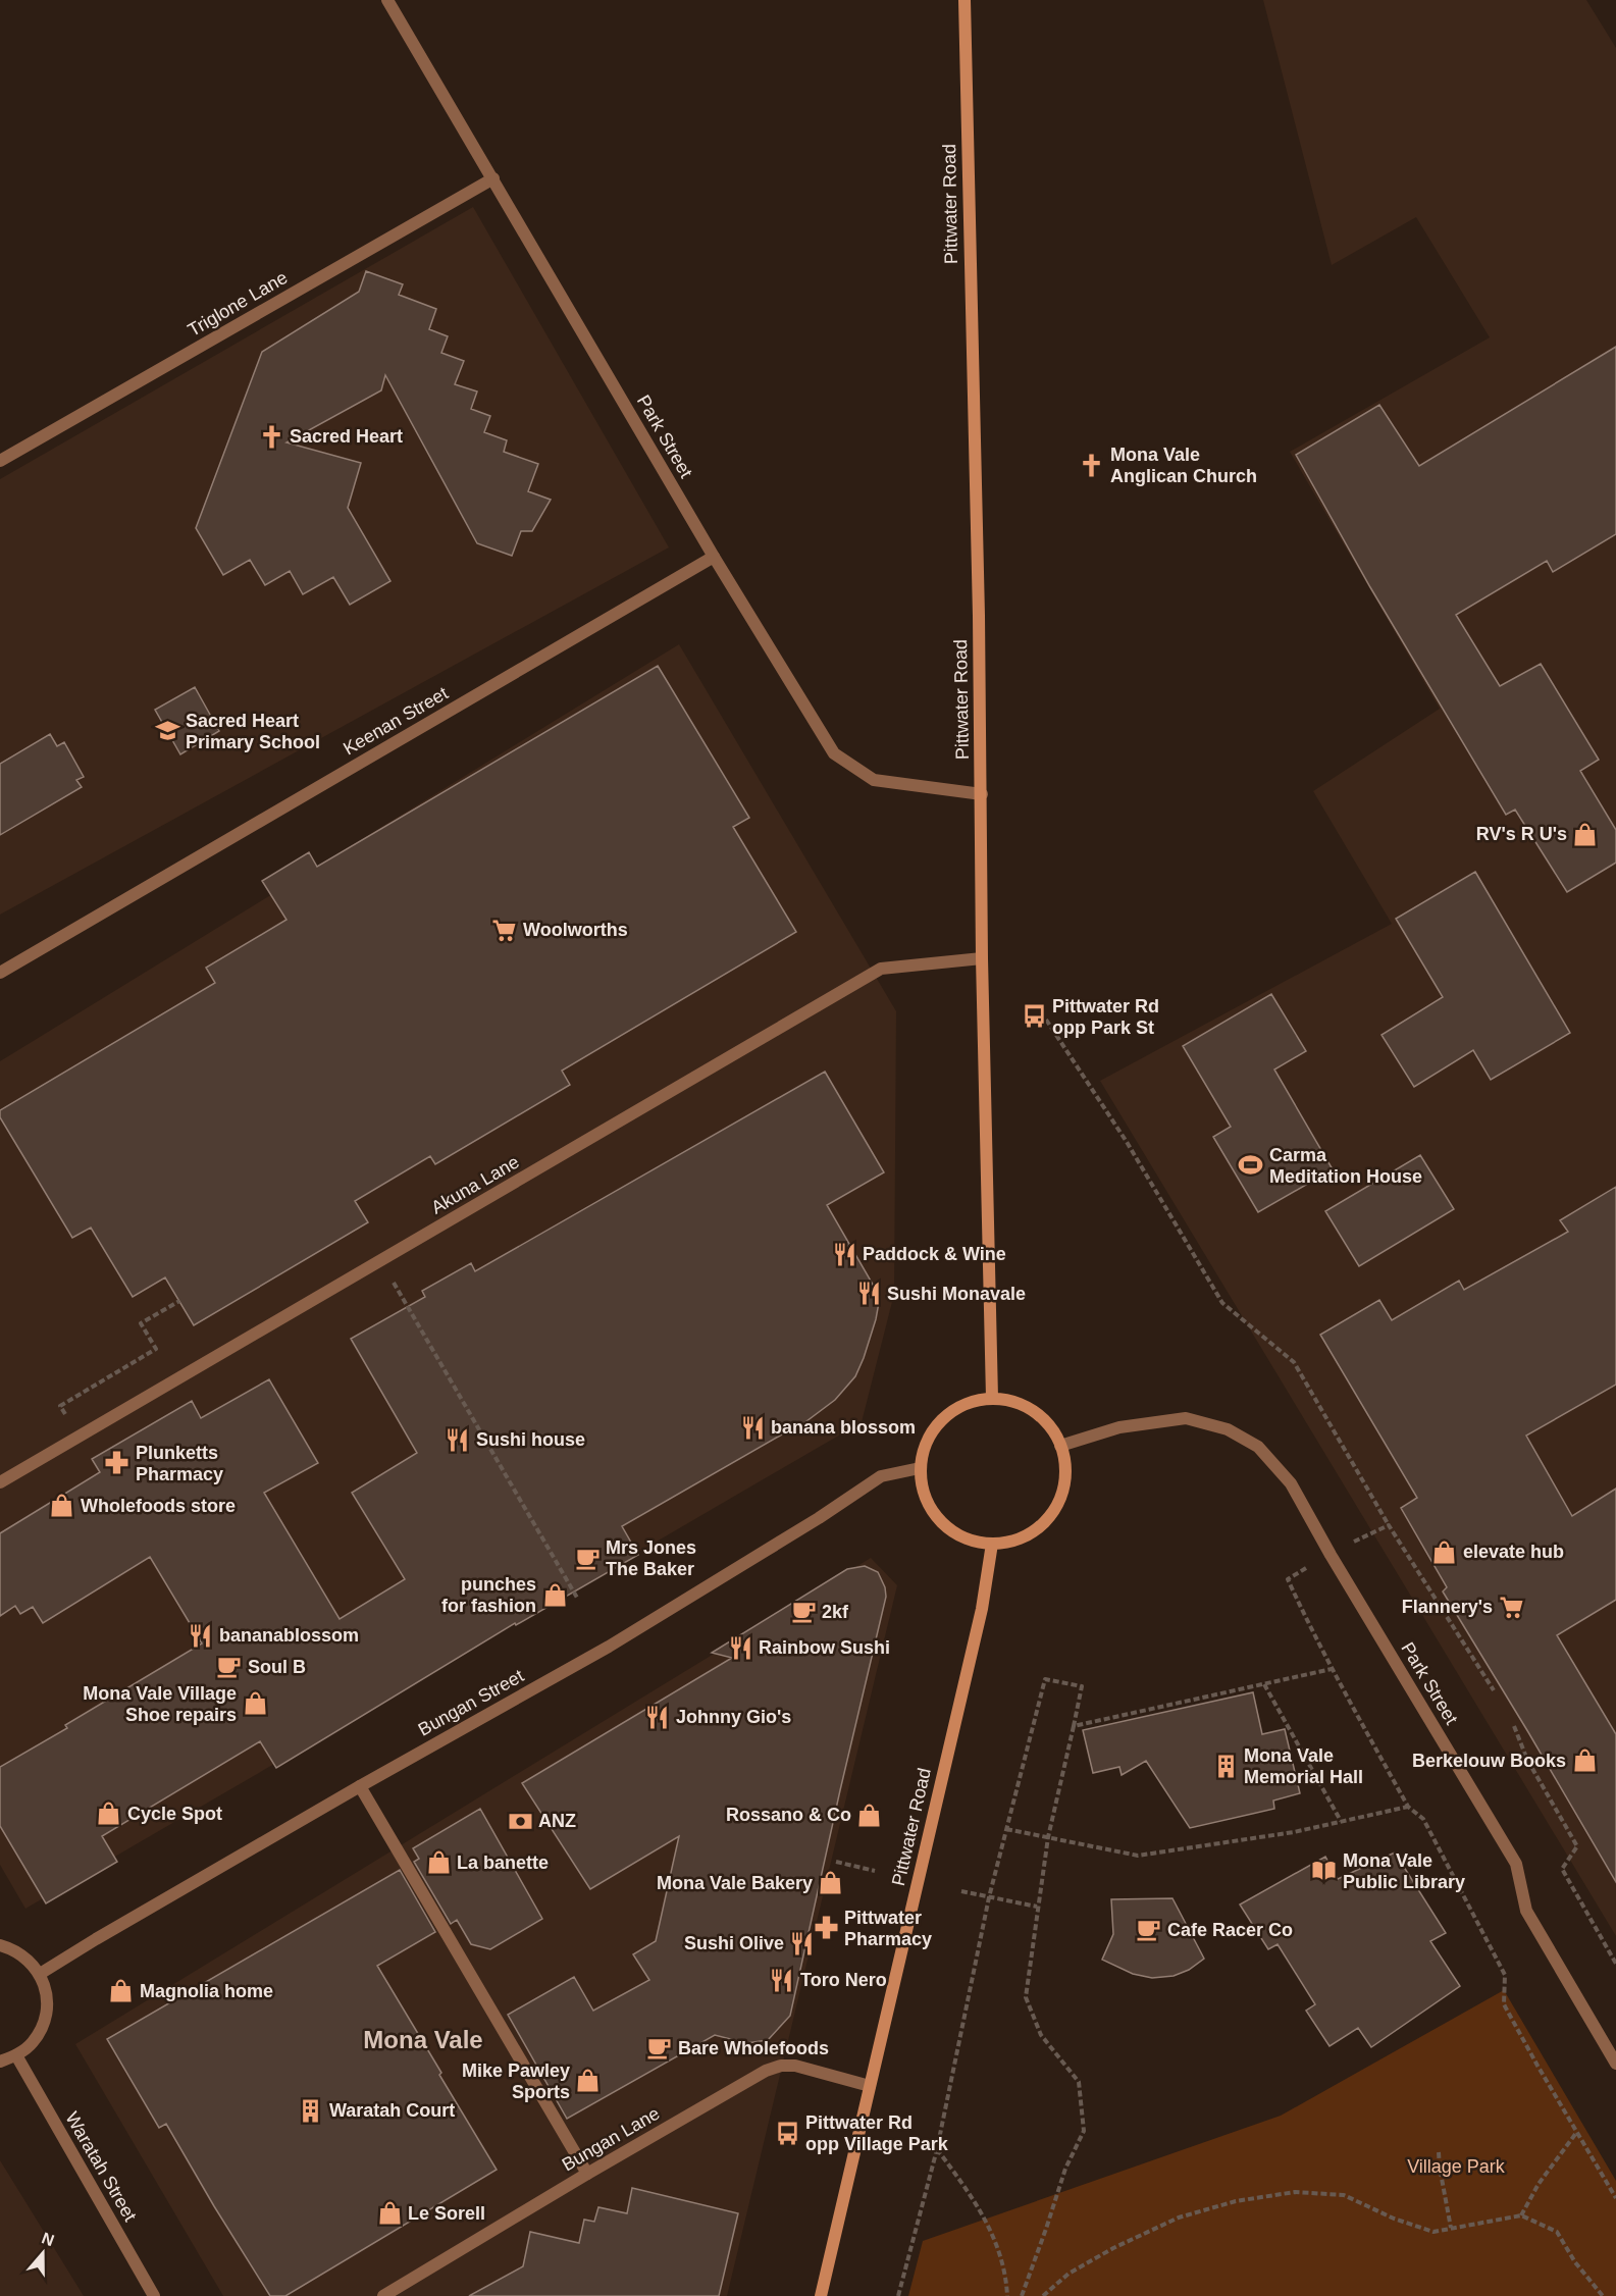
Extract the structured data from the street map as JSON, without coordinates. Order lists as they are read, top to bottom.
{
  "streets": {
    "main road": ["Pittwater Road"],
    "street": [
      "Triglone Lane",
      "Park Street",
      "Keenan Street",
      "Akuna Lane",
      "Bungan Street",
      "Bungan Lane",
      "Waratah Street"
    ]
  },
  "crossings": [
    ["Pittwater Road", "Park Street"],
    ["Pittwater Road", "Akuna Lane"],
    ["Pittwater Road", "Bungan Street"],
    ["Pittwater Road", "Bungan Lane"],
    ["Triglone Lane", "Park Street"],
    ["Park Street", "Keenan Street"],
    ["Park Street", "Bungan Street"]
  ],
  "districts": ["Mona Vale"],
  "parks": ["Village Park"],
  "places": {
    "church": ["Sacred Heart", "Mona Vale Anglican Church"],
    "school or university": ["Sacred Heart Primary School"],
    "shop": [
      "RV's R U's",
      "Wholefoods store",
      "elevate hub",
      "punches for fashion",
      "Mona Vale Village Shoe repairs",
      "Berkelouw Books",
      "Cycle Spot",
      "Rossano & Co",
      "La banette",
      "Mona Vale Bakery",
      "Magnolia home",
      "Mike Pawley Sports",
      "Le Sorell"
    ],
    "supermarket": ["Woolworths", "Flannery's"],
    "bus stop": ["Pittwater Rd opp Park St", "Pittwater Rd opp Village Park"],
    "sports": ["Carma Meditation House"],
    "restaurant": [
      "Paddock & Wine",
      "Sushi Monavale",
      "banana blossom",
      "Sushi house",
      "bananablossom",
      "Rainbow Sushi",
      "Johnny Gio's",
      "Sushi Olive",
      "Toro Nero"
    ],
    "pharmacy": ["Plunketts Pharmacy", "Pittwater Pharmacy"],
    "cafe": [
      "Mrs Jones The Baker",
      "2kf",
      "Soul B",
      "Cafe Racer Co",
      "Bare Wholefoods"
    ],
    "building": ["Mona Vale Memorial Hall", "Waratah Court"],
    "bank": ["ANZ"],
    "library": ["Mona Vale Public Library"]
  },
  "north": "top"
}
